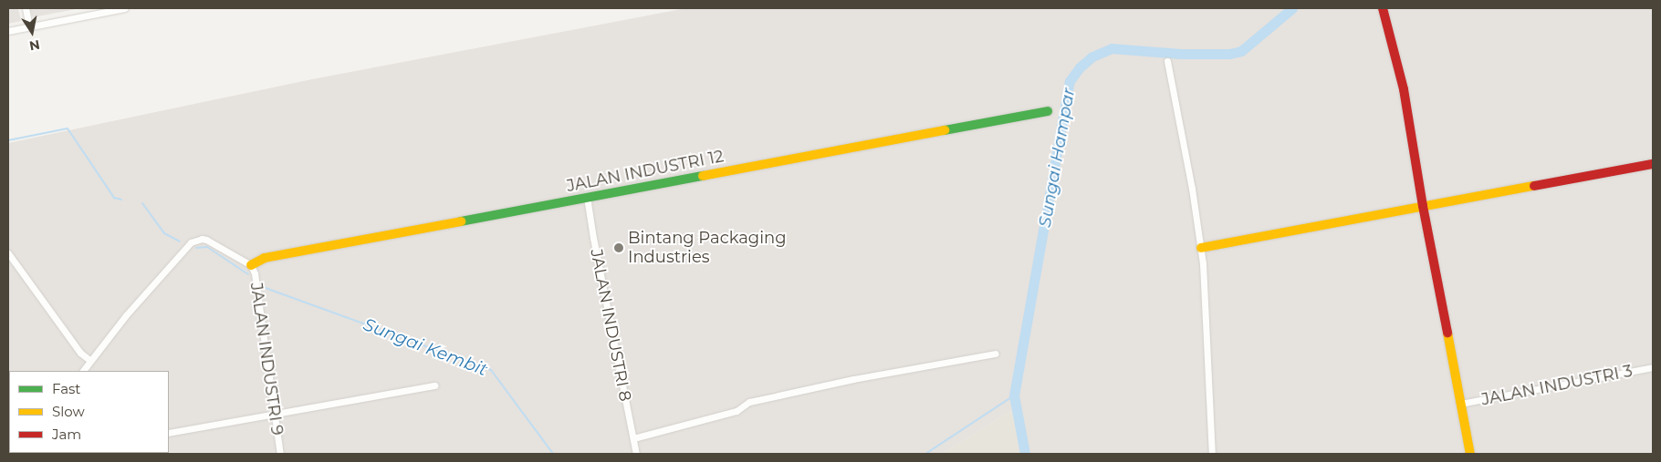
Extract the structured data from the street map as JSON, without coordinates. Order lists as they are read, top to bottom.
{
  "streets": {
    "street": [
      "JALAN INDUSTRI 12",
      "JALAN INDUSTRI 8",
      "JALAN INDUSTRI 9",
      "JALAN INDUSTRI 3"
    ]
  },
  "crossings": [
    ["JALAN INDUSTRI 12", "JALAN INDUSTRI 8"],
    ["JALAN INDUSTRI 12", "JALAN INDUSTRI 9"]
  ],
  "water": ["Sungai Hampar", "Sungai Kembit"],
  "places": ["Bintang Packaging Industries"],
  "legend": ["Fast", "Slow", "Jam"],
  "north": "bottom"
}
